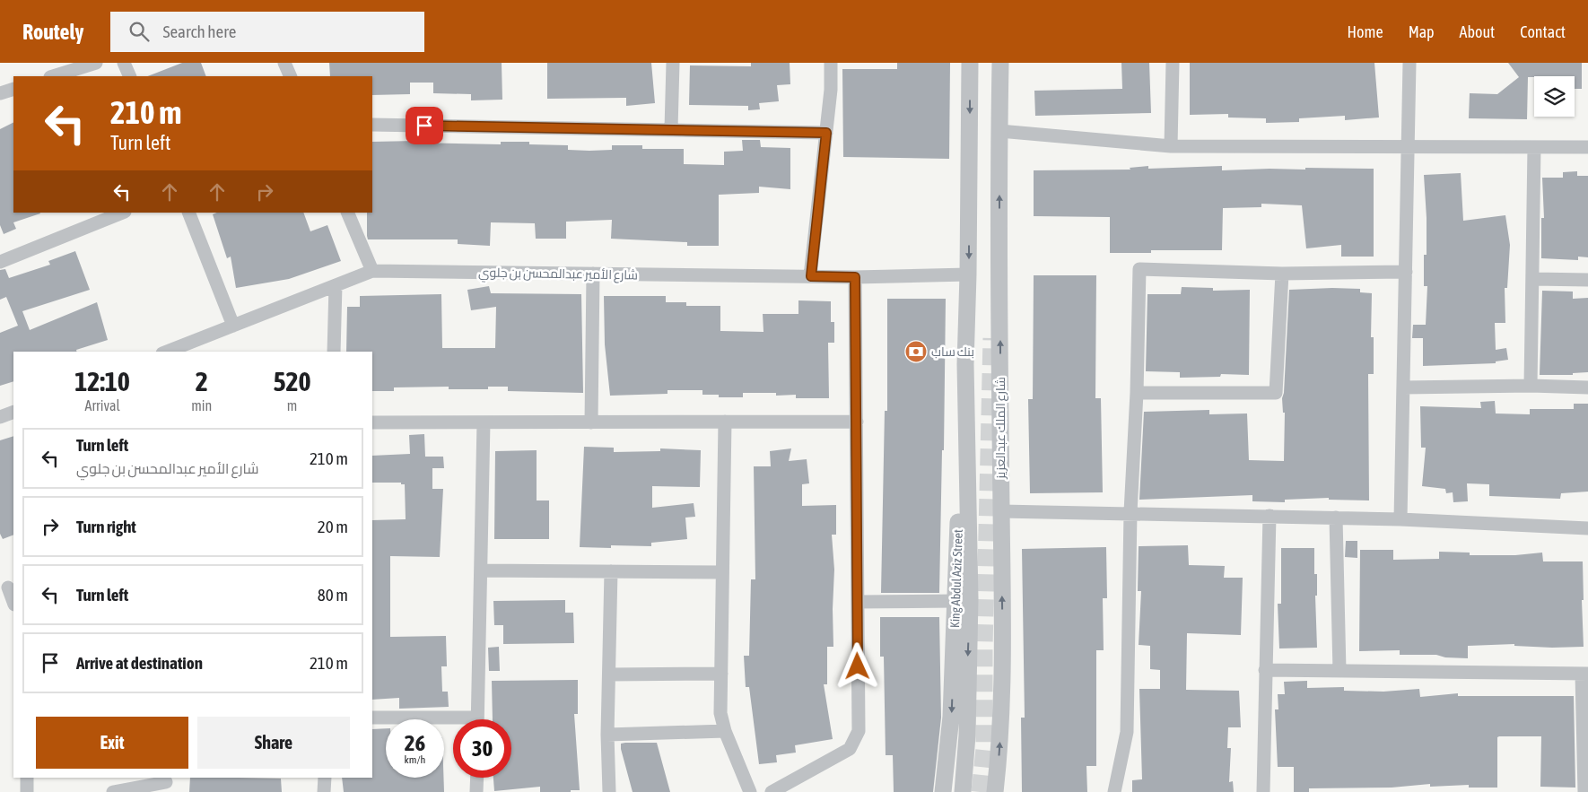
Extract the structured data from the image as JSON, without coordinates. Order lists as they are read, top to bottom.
{
  "streets": {
    "street": ["شارع الأمير عبدالمحسن بن جلوي", "شارع الملك عبدالعزيز", "King Abdul Aziz Street"]
  },
  "places": {
    "bank": ["بنك ساب"]
  },
  "page": {
    "header": "Routely",
    "search": "Search here",
    "nav": [
      "Home",
      "Map",
      "About",
      "Contact"
    ],
    "turn": ["210 m", "Turn left"],
    "eta": [
      "12:10",
      "Arrival",
      "2",
      "min",
      "520",
      "m"
    ],
    "list": [
      {
        "name": "Turn left",
        "note": "شارع الأمير عبدالمحسن بن جلوي",
        "value": "210 m"
      },
      {
        "name": "Turn right",
        "value": "20 m"
      },
      {
        "name": "Turn left",
        "value": "80 m"
      },
      {
        "name": "Arrive at destination",
        "value": "210 m"
      }
    ],
    "buttons": ["Exit", "Share"],
    "speed": "26 km/h",
    "limit": "30"
  }
}
